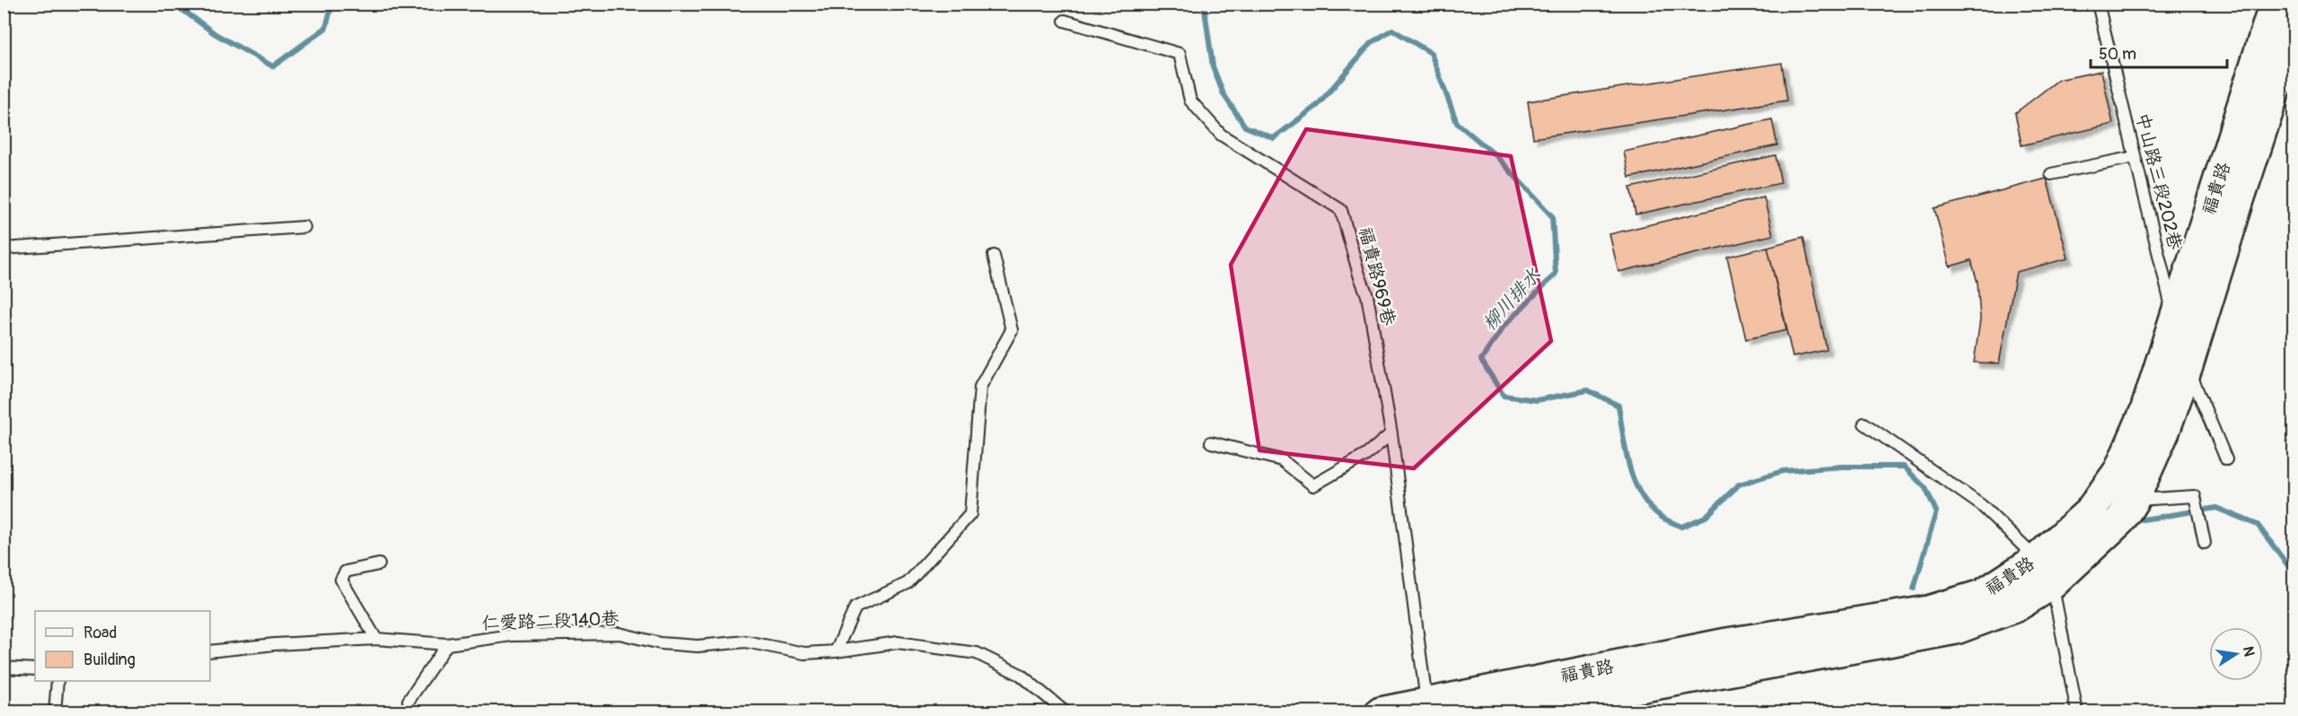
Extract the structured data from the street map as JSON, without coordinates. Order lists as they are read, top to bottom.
{
  "streets": {
    "street": ["福貴路"],
    "lane": ["中山路三段202巷", "福貴路969巷", "仁愛路二段140巷"]
  },
  "crossings": [
    ["中山路三段202巷", "福貴路"],
    ["福貴路", "福貴路969巷"]
  ],
  "water": ["柳川排水"],
  "legend": ["Road", "Building"],
  "scale_bar": "50 m",
  "north": "right"
}
